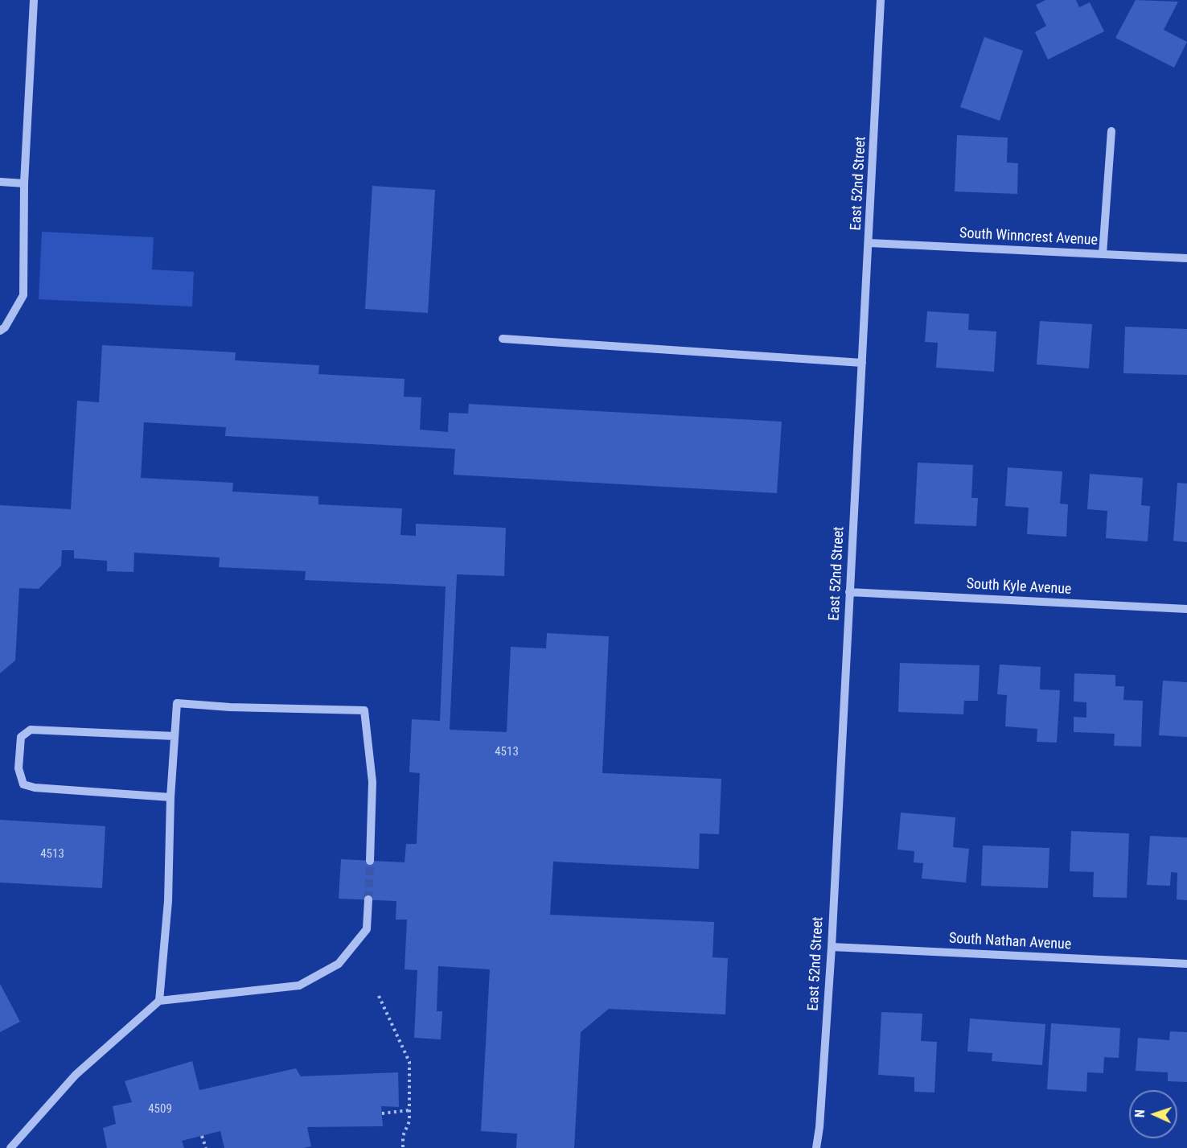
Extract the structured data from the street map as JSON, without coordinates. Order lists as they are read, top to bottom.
{
  "streets": {
    "street": [
      "East 52nd Street",
      "South Winncrest Avenue",
      "South Kyle Avenue",
      "South Nathan Avenue"
    ]
  },
  "crossings": [
    ["East 52nd Street", "South Winncrest Avenue"],
    ["East 52nd Street", "South Kyle Avenue"],
    ["East 52nd Street", "South Nathan Avenue"]
  ],
  "house_numbers": ["4513", "4513", "4509"],
  "north": "left"
}
